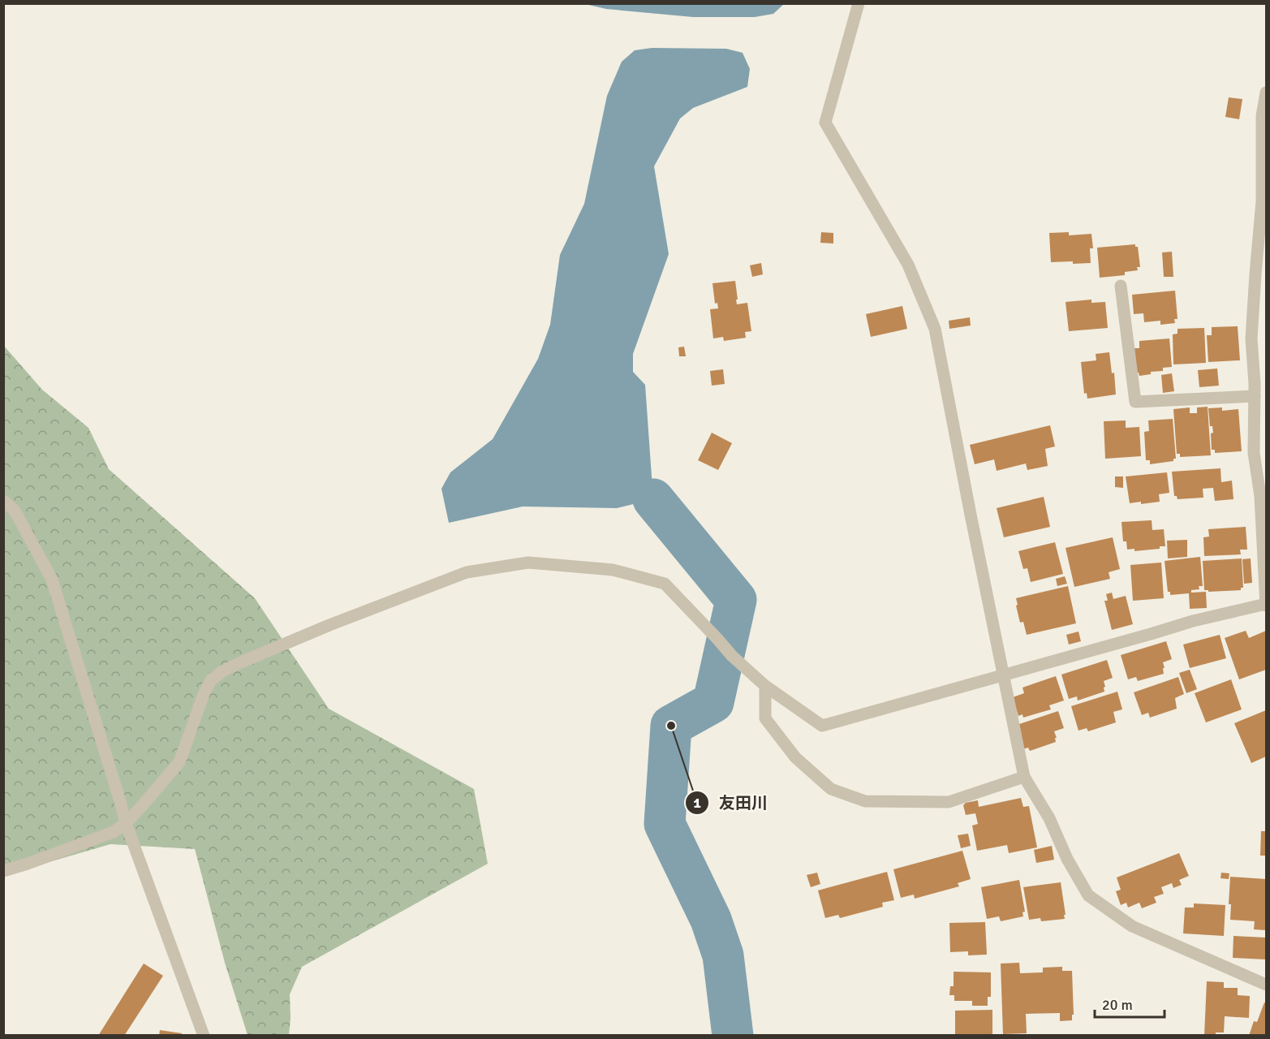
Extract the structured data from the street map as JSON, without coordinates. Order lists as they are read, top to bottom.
{
  "places": ["友田川"],
  "scale_bar": "20 m"
}
